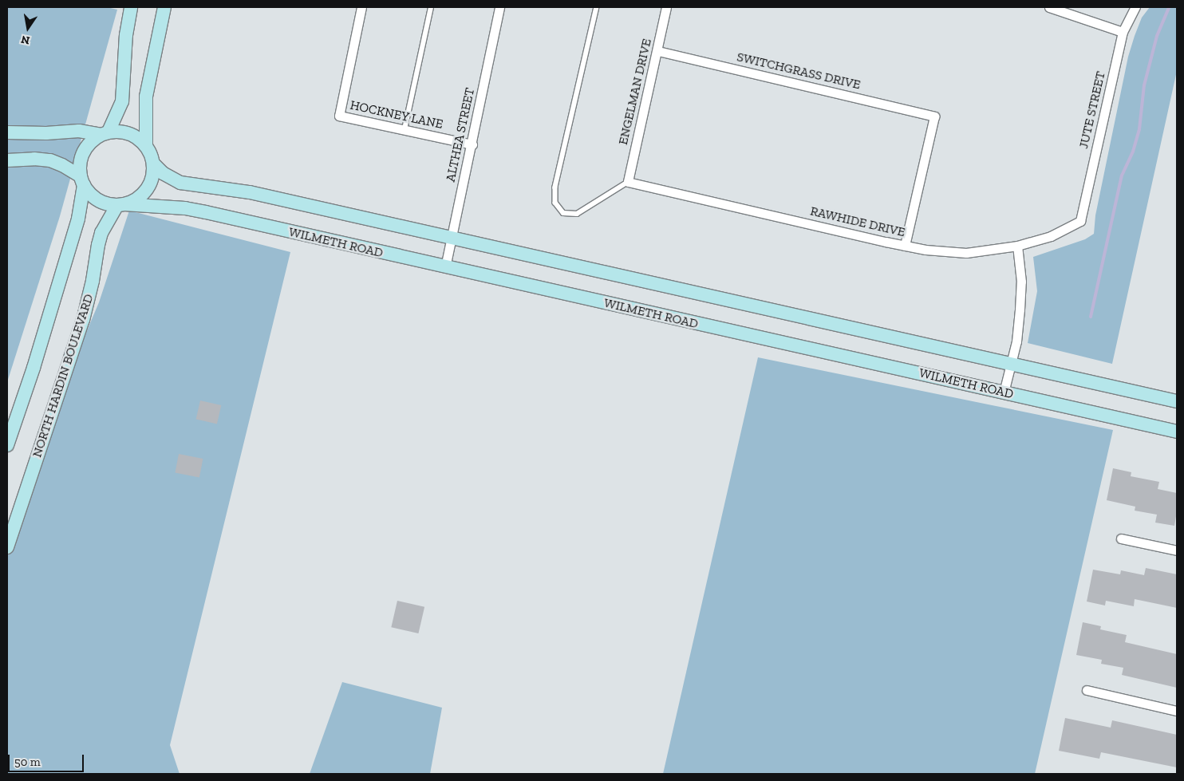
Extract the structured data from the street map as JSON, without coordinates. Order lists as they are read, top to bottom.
{
  "streets": {
    "street": [
      "SWITCHGRASS DRIVE",
      "ENGELMAN DRIVE",
      "JUTE STREET",
      "HOCKNEY LANE",
      "ALTHEA STREET",
      "RAWHIDE DRIVE",
      "WILMETH ROAD",
      "NORTH HARDIN BOULEVARD"
    ]
  },
  "crossings": [
    ["SWITCHGRASS DRIVE", "ENGELMAN DRIVE"],
    ["SWITCHGRASS DRIVE", "RAWHIDE DRIVE"],
    ["ENGELMAN DRIVE", "RAWHIDE DRIVE"],
    ["JUTE STREET", "RAWHIDE DRIVE"],
    ["HOCKNEY LANE", "ALTHEA STREET"],
    ["ALTHEA STREET", "WILMETH ROAD"],
    ["WILMETH ROAD", "NORTH HARDIN BOULEVARD"]
  ],
  "scale_bar": "50 m",
  "north": "bottom"
}
